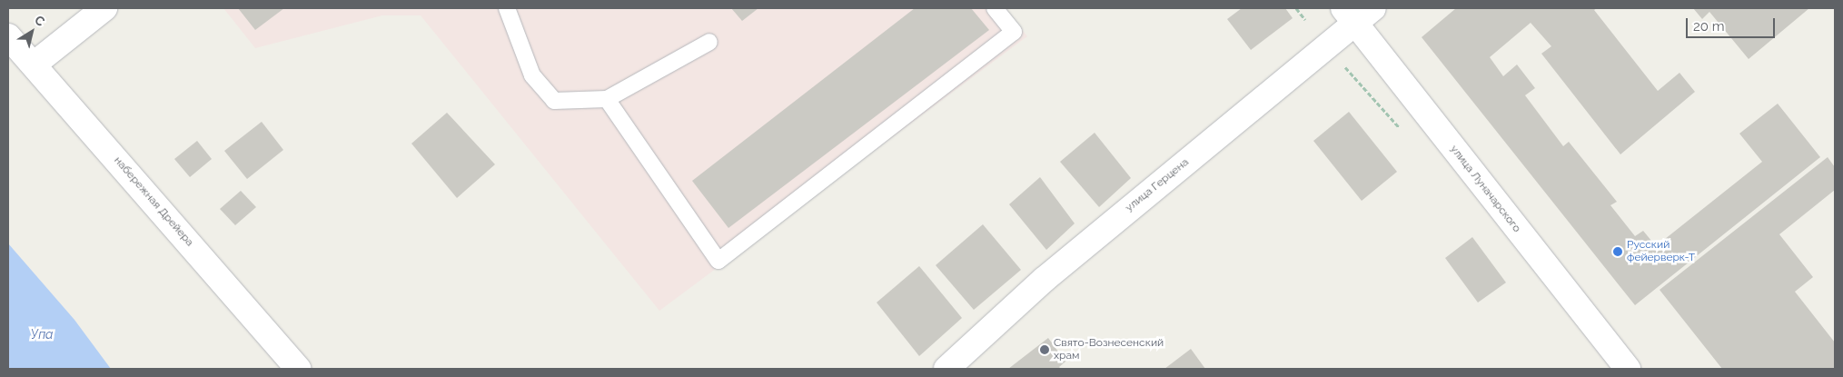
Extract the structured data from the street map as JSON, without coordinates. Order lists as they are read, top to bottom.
{
  "streets": {
    "main road": ["улица Герцена", "улица Луначарского", "набережная Дрейера"]
  },
  "crossings": [
    ["улица Герцена", "улица Луначарского"]
  ],
  "water": ["Упа"],
  "places": ["Русский фейерверк-Т", "Свято-Вознесенский храм"],
  "scale_bar": "20 m",
  "north": "top right"
}
